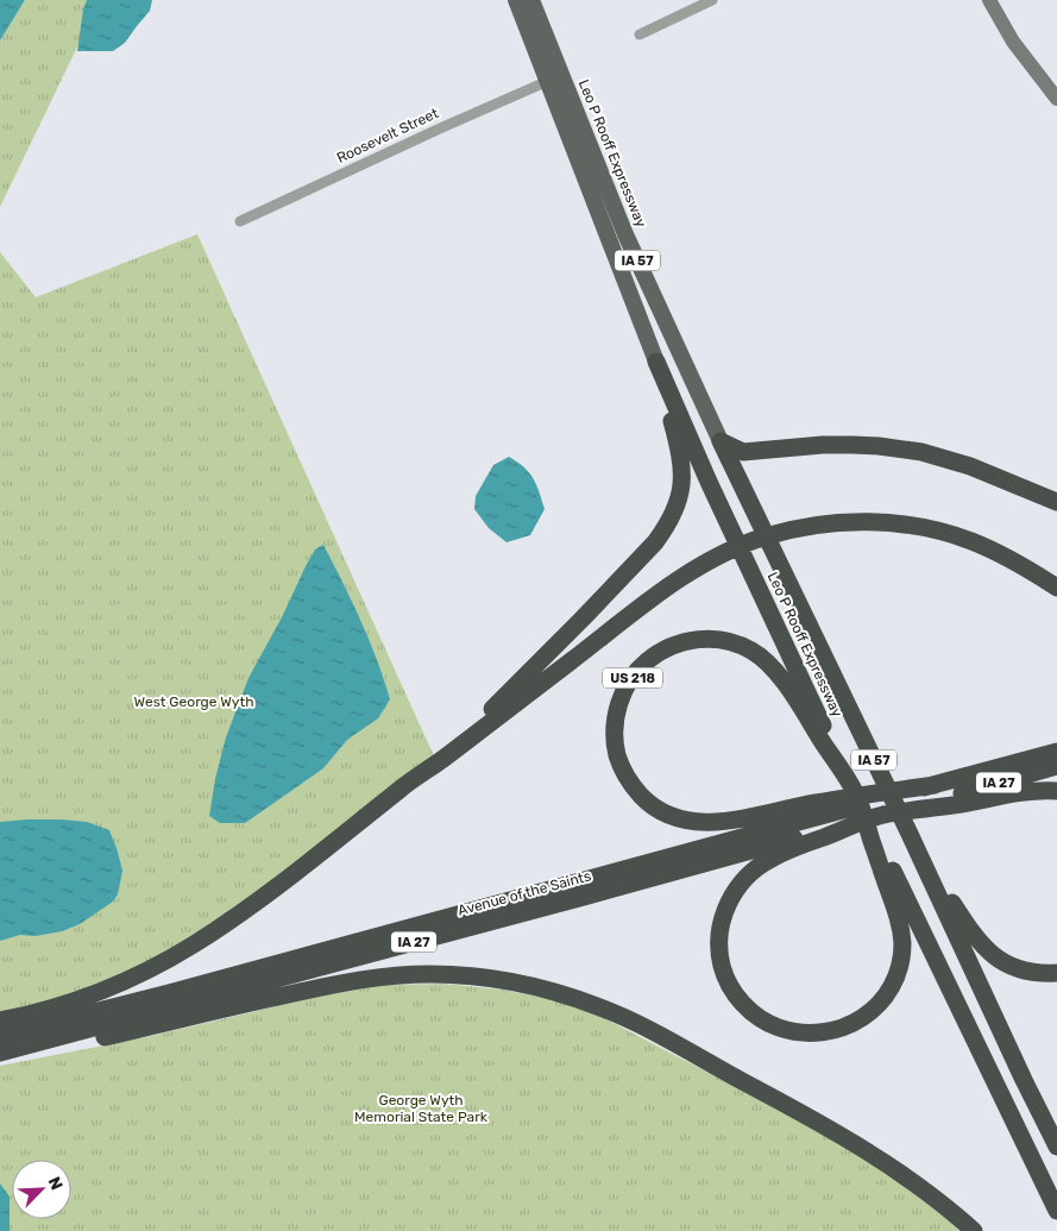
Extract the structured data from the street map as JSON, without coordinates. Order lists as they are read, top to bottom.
{
  "streets": {
    "highway": [
      "Leo P Rooff Expressway",
      "IA 57",
      "US 218",
      "IA 27",
      "Avenue of the Saints"
    ],
    "street": ["Roosevelt Street"]
  },
  "crossings": [
    ["Roosevelt Street", "Leo P Rooff Expressway"],
    ["Leo P Rooff Expressway", "US 218"],
    ["US 218", "Avenue of the Saints"]
  ],
  "parks": ["West George Wyth", "George Wyth Memorial State Park"],
  "north": "top right"
}
